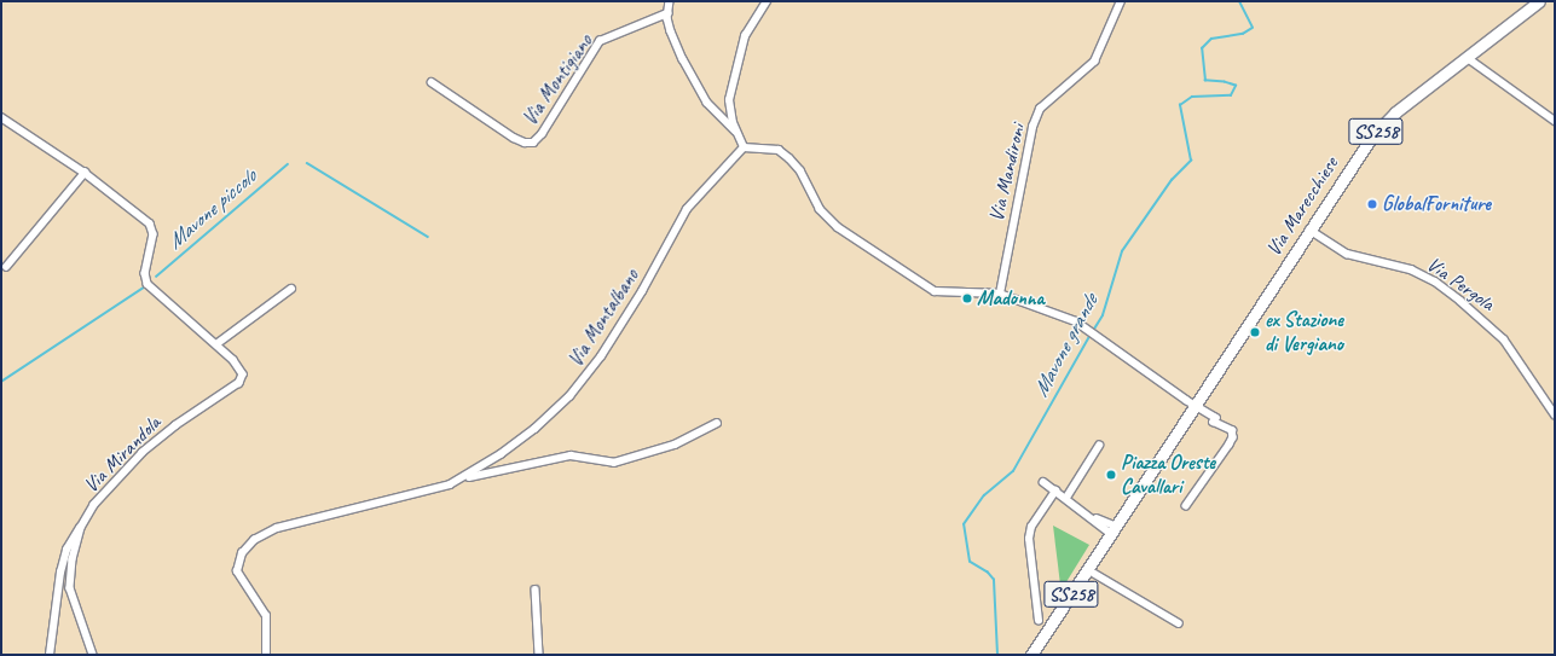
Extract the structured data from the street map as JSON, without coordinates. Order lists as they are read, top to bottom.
{
  "streets": {
    "main road": ["SS258", "Via Marecchiese"],
    "street": [
      "Via Montigiano",
      "Via Mandironi",
      "Via Pergola",
      "Via Montalbano",
      "Via Mirandola"
    ]
  },
  "crossings": [
    ["Via Marecchiese", "Via Pergola"]
  ],
  "water": ["Mavone piccolo", "Mavone grande"],
  "places": [
    "GlobalForniture",
    "Madonna",
    "ex Stazione di Vergiano",
    "Piazza Oreste Cavallari"
  ]
}
